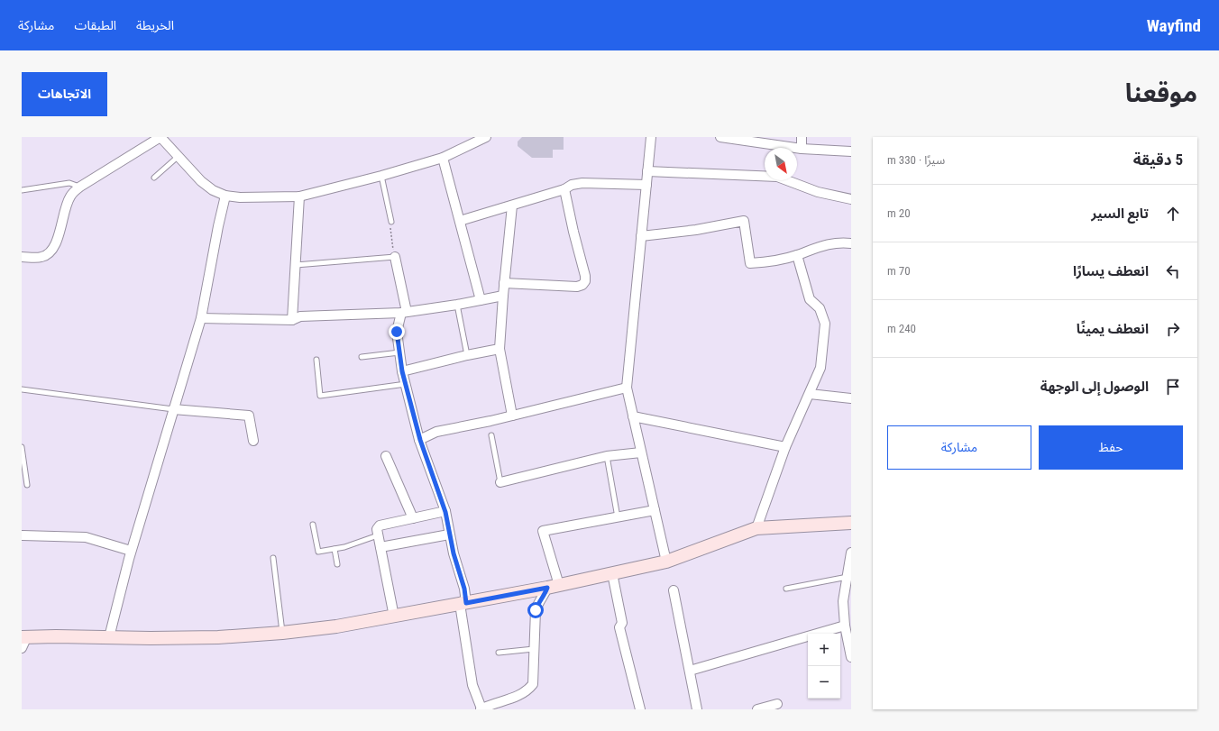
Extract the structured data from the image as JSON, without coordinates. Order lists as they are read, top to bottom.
{
  "north": "bottom right",
  "page": {
    "header": "Wayfind",
    "nav": ["الخريطة", "الطبقات", "مشاركة"],
    "title": "موقعنا",
    "buttons": [
      "الاتجاهات",
      ["حفظ", "مشاركة"]
    ],
    "heading": ["5 دقيقة", "سيرًا · 330 m"],
    "list": [
      ["تابع السير", "20 m"],
      ["انعطف يسارًا", "70 m"],
      ["انعطف يمينًا", "240 m"],
      "الوصول إلى الوجهة"
    ],
    "map_buttons": ["+", "−"]
  }
}
